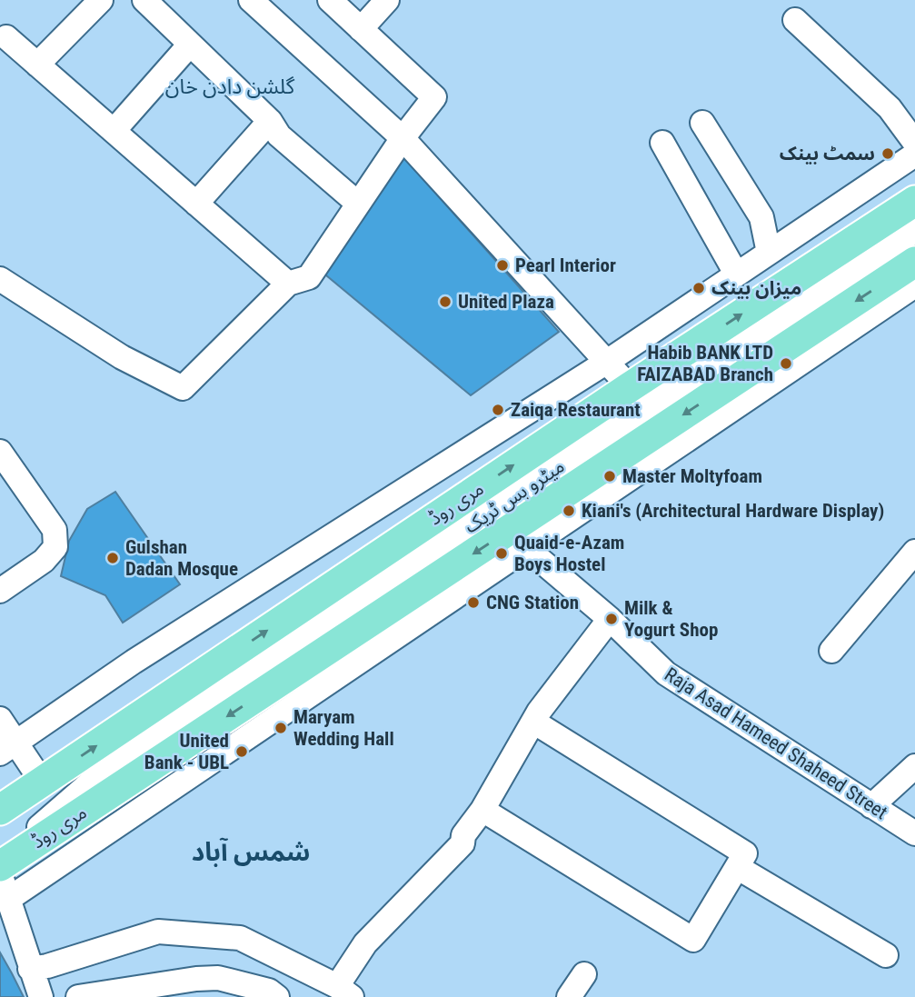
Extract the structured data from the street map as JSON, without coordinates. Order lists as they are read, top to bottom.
{
  "streets": {
    "main road": ["مری روڈ"],
    "street": ["میٹرو بس ٹریک", "Raja Asad Hameed Shaheed Street"]
  },
  "districts": ["گلشن دادن خان", "شمس آباد"],
  "places": [
    "سمٹ بینک",
    "Pearl Interior",
    "میزان بینک",
    "United Plaza",
    "Habib BANK LTD FAIZABAD Branch",
    "Zaiqa Restaurant",
    "Master Moltyfoam",
    "Kiani's (Architectural Hardware Display)",
    "Quaid-e-Azam Boys Hostel",
    "Gulshan Dadan Mosque",
    "CNG Station",
    "Milk & Yogurt Shop",
    "Maryam Wedding Hall",
    "United Bank - UBL"
  ]
}
